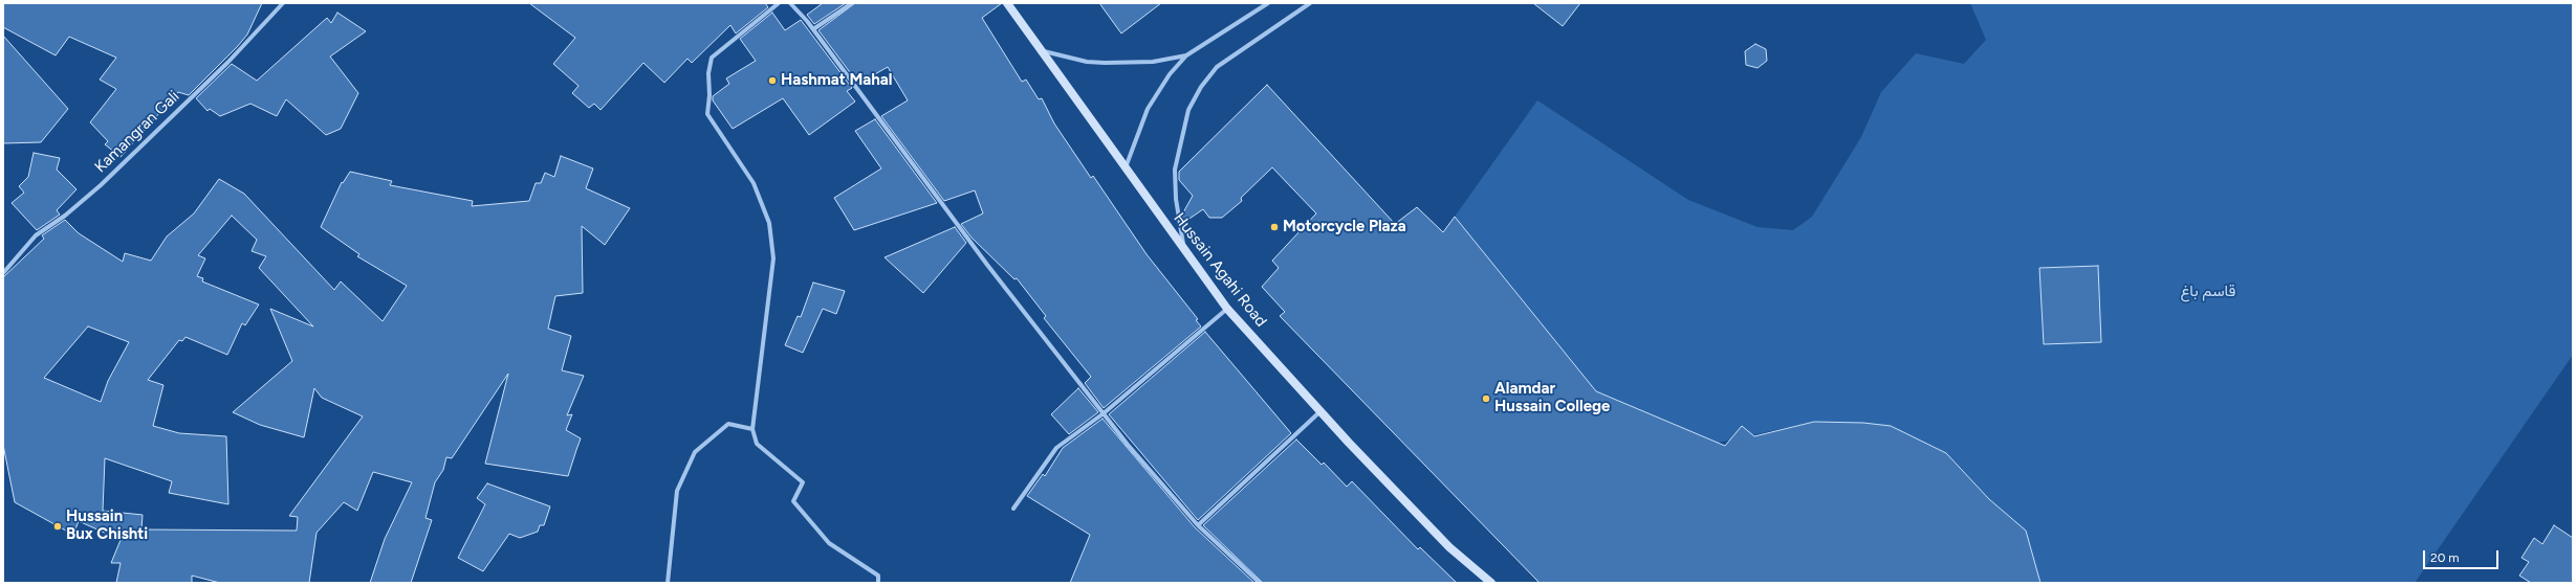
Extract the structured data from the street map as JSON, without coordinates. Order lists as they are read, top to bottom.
{
  "streets": {
    "main road": ["Hussain Agahi Road"],
    "street": ["Kamangran Gali"]
  },
  "parks": ["قاسم باغ"],
  "places": [
    "Hashmat Mahal",
    "Motorcycle Plaza",
    "Alamdar Hussain College",
    "Hussain Bux Chishti"
  ],
  "scale_bar": "20 m"
}
